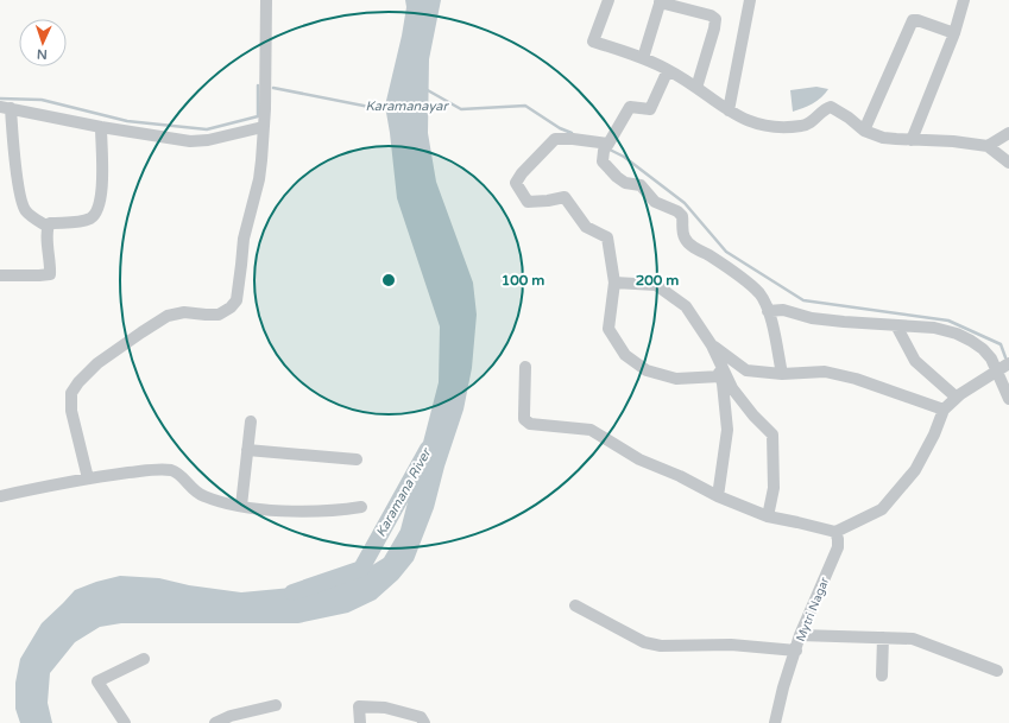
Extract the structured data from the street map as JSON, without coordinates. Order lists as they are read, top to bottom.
{
  "streets": {
    "street": ["Mytri Nagar"]
  },
  "water": ["Karamanayar", "Karamana River"],
  "north": "bottom",
  "rings": ["100 m", "200 m"]
}
